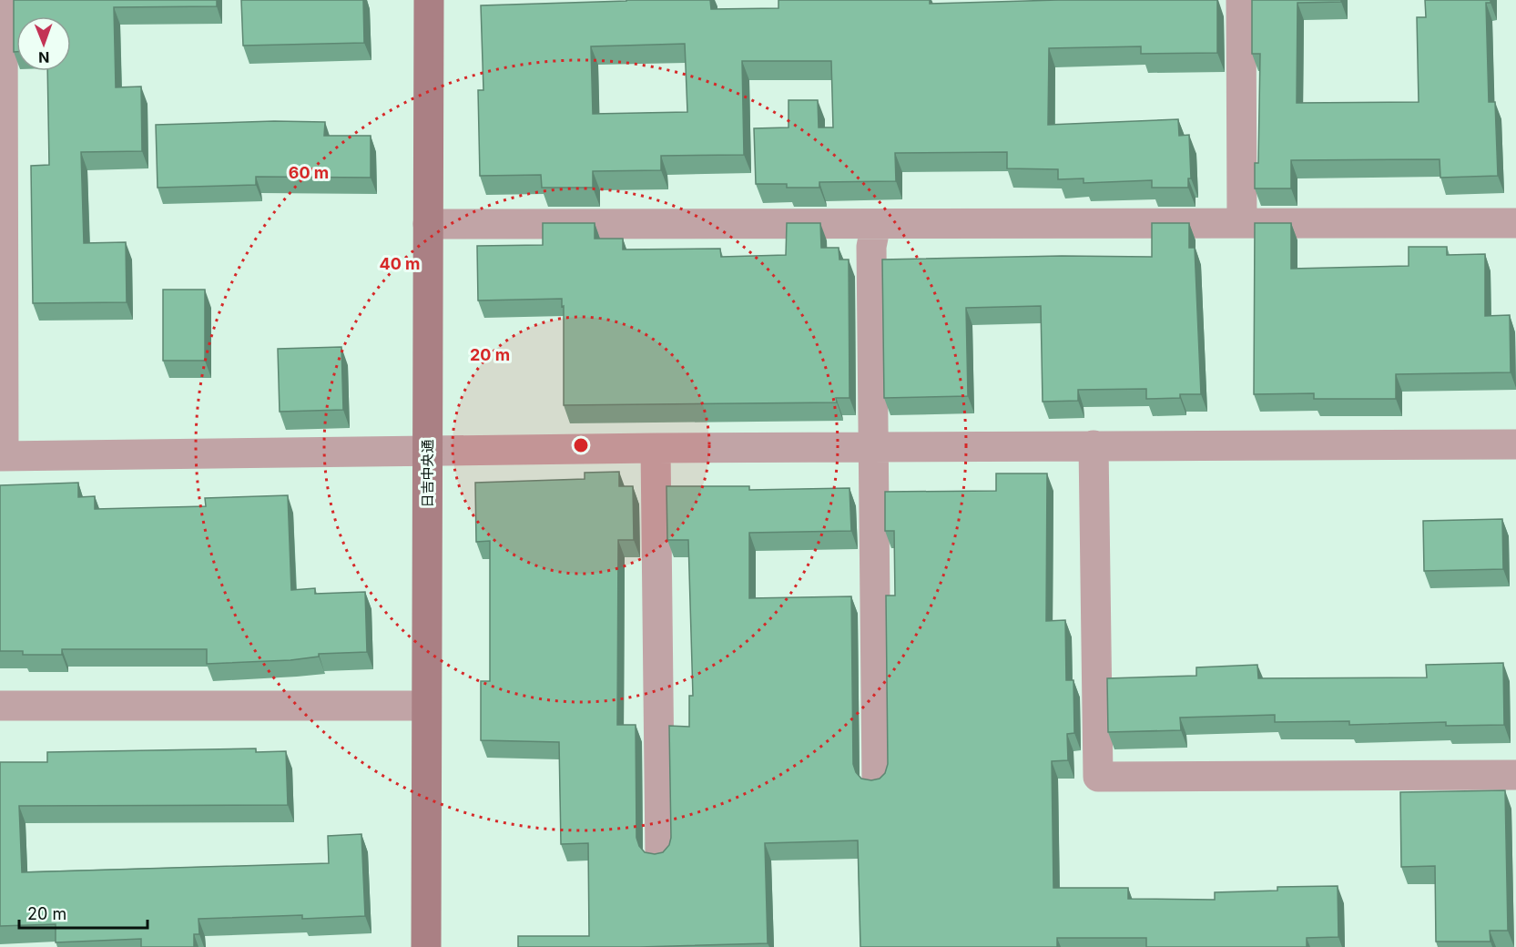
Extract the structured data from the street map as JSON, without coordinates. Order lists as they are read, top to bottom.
{
  "streets": {
    "street": ["日吉中央通"]
  },
  "scale_bar": "20 m",
  "north": "bottom",
  "rings": ["60 m", "40 m", "20 m"]
}
